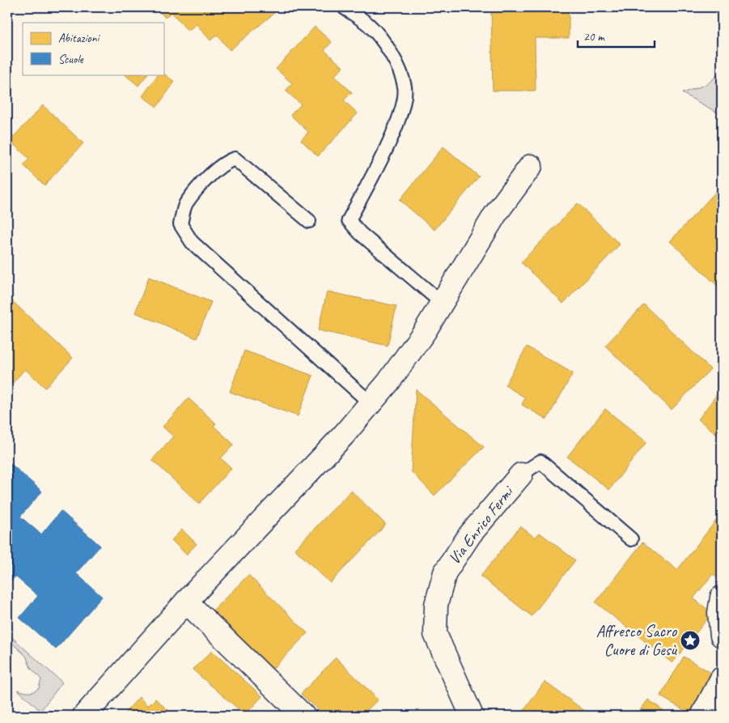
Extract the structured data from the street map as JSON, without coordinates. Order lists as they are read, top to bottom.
{
  "streets": {
    "street": ["Via Enrico Fermi"]
  },
  "places": {
    "place": ["Affresco Sacro Cuore di Gesù"]
  },
  "legend": ["Abitazioni", "Scuole"],
  "scale_bar": "20 m"
}
